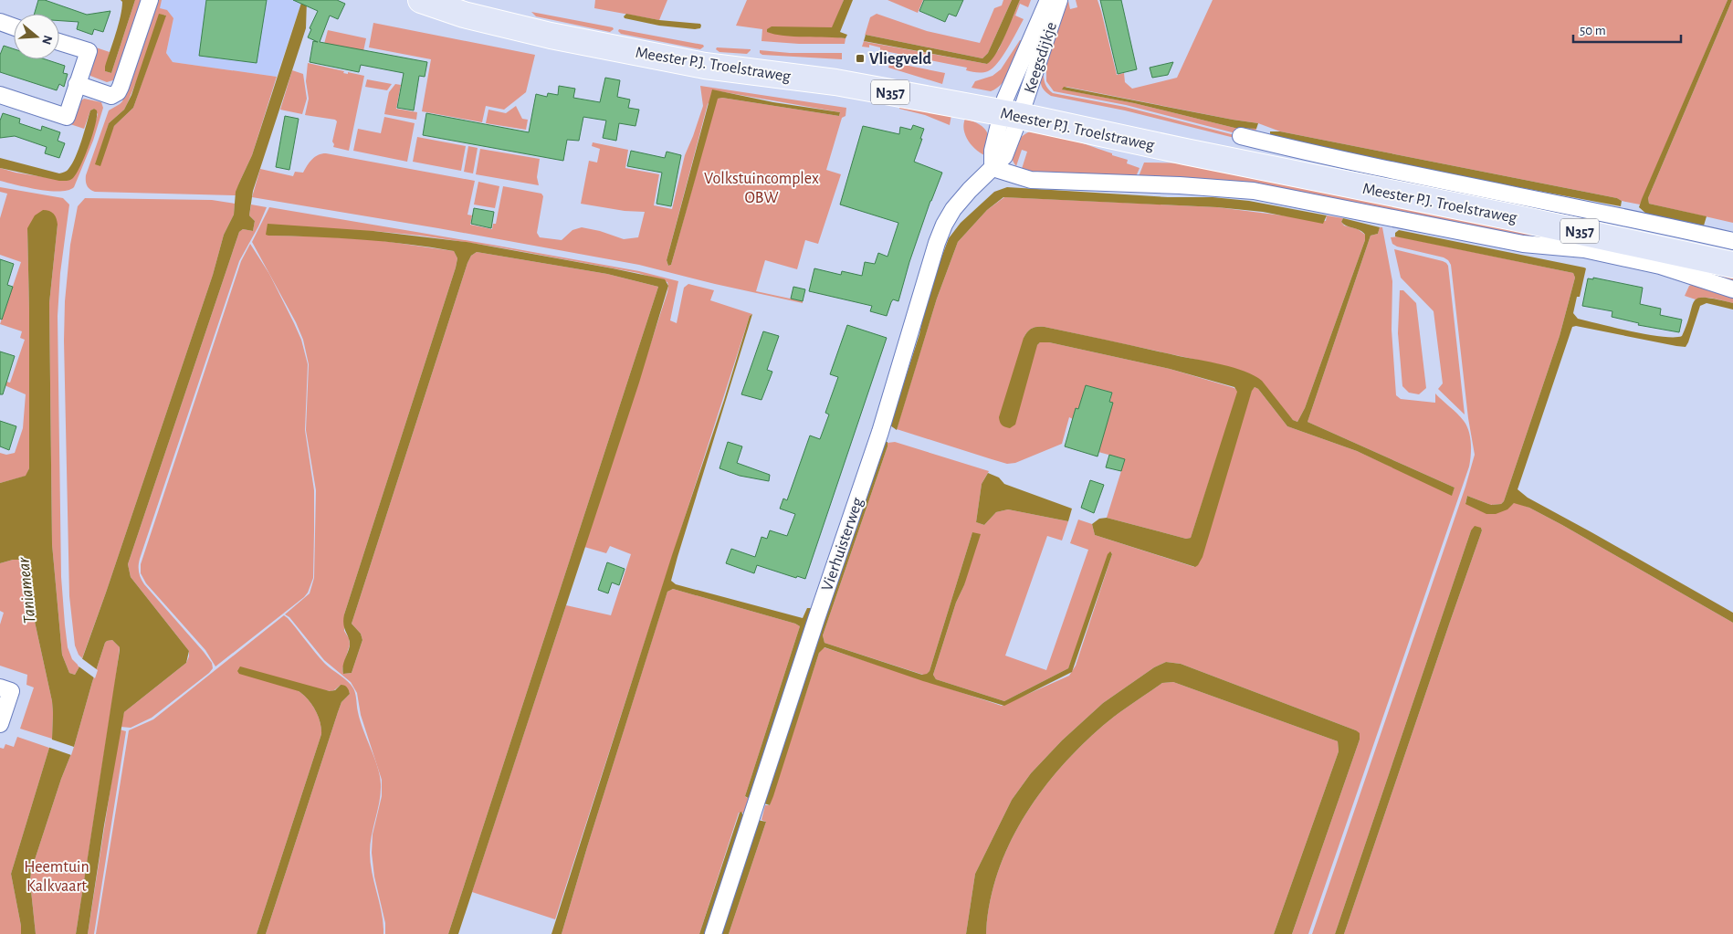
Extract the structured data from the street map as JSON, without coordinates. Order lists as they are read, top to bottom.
{
  "streets": {
    "main road": ["Meester P.J. Troelstraweg", "N357"],
    "street": ["Keegsdijkje", "Vierhuisterweg"]
  },
  "crossings": [
    ["Keegsdijkje", "Meester P.J. Troelstraweg"],
    ["Meester P.J. Troelstraweg", "Vierhuisterweg"]
  ],
  "water": ["Taniamear"],
  "parks": ["Volkstuincomplex OBW", "Heemtuin Kalkvaart"],
  "places": {
    "transit": ["Vliegveld"]
  },
  "scale_bar": "50 m",
  "north": "right"
}
